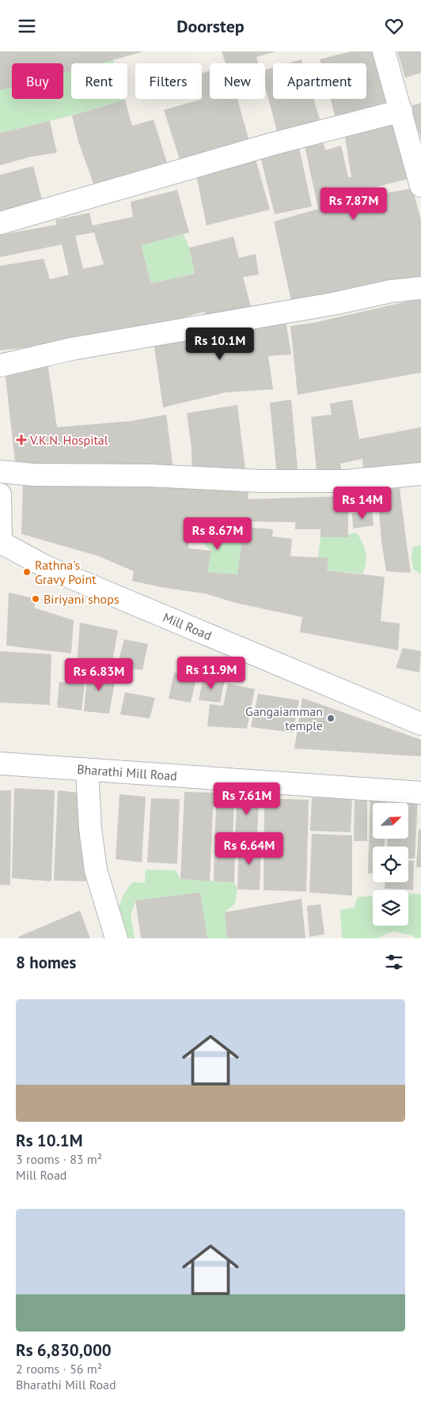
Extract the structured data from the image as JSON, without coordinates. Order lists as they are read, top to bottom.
{
  "streets": {
    "street": ["Mill Road", "Bharathi Mill Road"]
  },
  "places": {
    "health": ["V.K.N. Hospital"],
    "other": ["Rathna's Gravy Point", "Biriyani shops", "Gangaiamman temple"]
  },
  "north": "top right",
  "page": {
    "header": "Doorstep",
    "chip": [
      "Buy",
      "Rent",
      "Filters",
      "New",
      "Apartment"
    ],
    "price": [
      "Rs 7.87M",
      "Rs 10.1M",
      "Rs 14M",
      "Rs 8.67M",
      "Rs 11.9M",
      "Rs 6.83M",
      "Rs 7.61M",
      "Rs 6.64M"
    ],
    "heading": "8 homes",
    "list": [
      {
        "name": "Rs 10.1M",
        "note": "3 rooms · 83 m² · Mill Road"
      },
      {
        "name": "Rs 6,830,000",
        "note": "2 rooms · 56 m² · Bharathi Mill Road"
      }
    ]
  }
}
